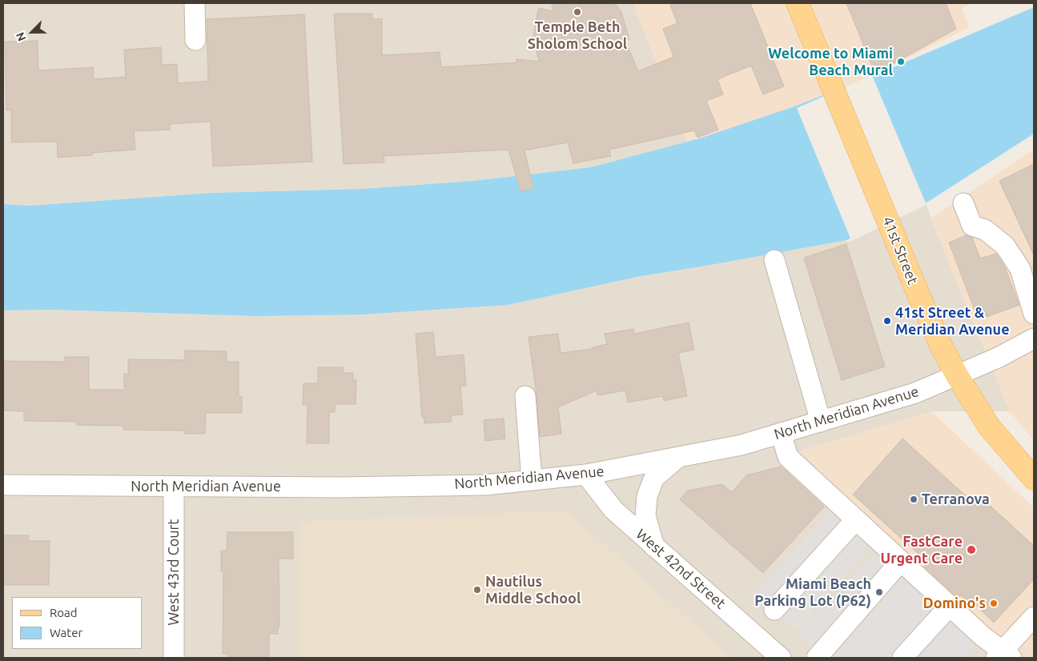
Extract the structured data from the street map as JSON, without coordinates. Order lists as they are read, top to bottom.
{
  "streets": {
    "main road": ["41st Street"],
    "street": ["North Meridian Avenue", "West 42nd Street", "West 43rd Court"]
  },
  "crossings": [
    ["41st Street", "North Meridian Avenue"],
    ["North Meridian Avenue", "West 42nd Street"],
    ["North Meridian Avenue", "West 43rd Court"]
  ],
  "places": [
    "Temple Beth Sholom School",
    "Welcome to Miami Beach Mural",
    "41st Street & Meridian Avenue",
    "Terranova",
    "FastCare Urgent Care",
    "Nautilus Middle School",
    "Miami Beach Parking Lot (P62)",
    "Domino's"
  ],
  "legend": ["Road", "Water"],
  "north": "bottom left"
}
